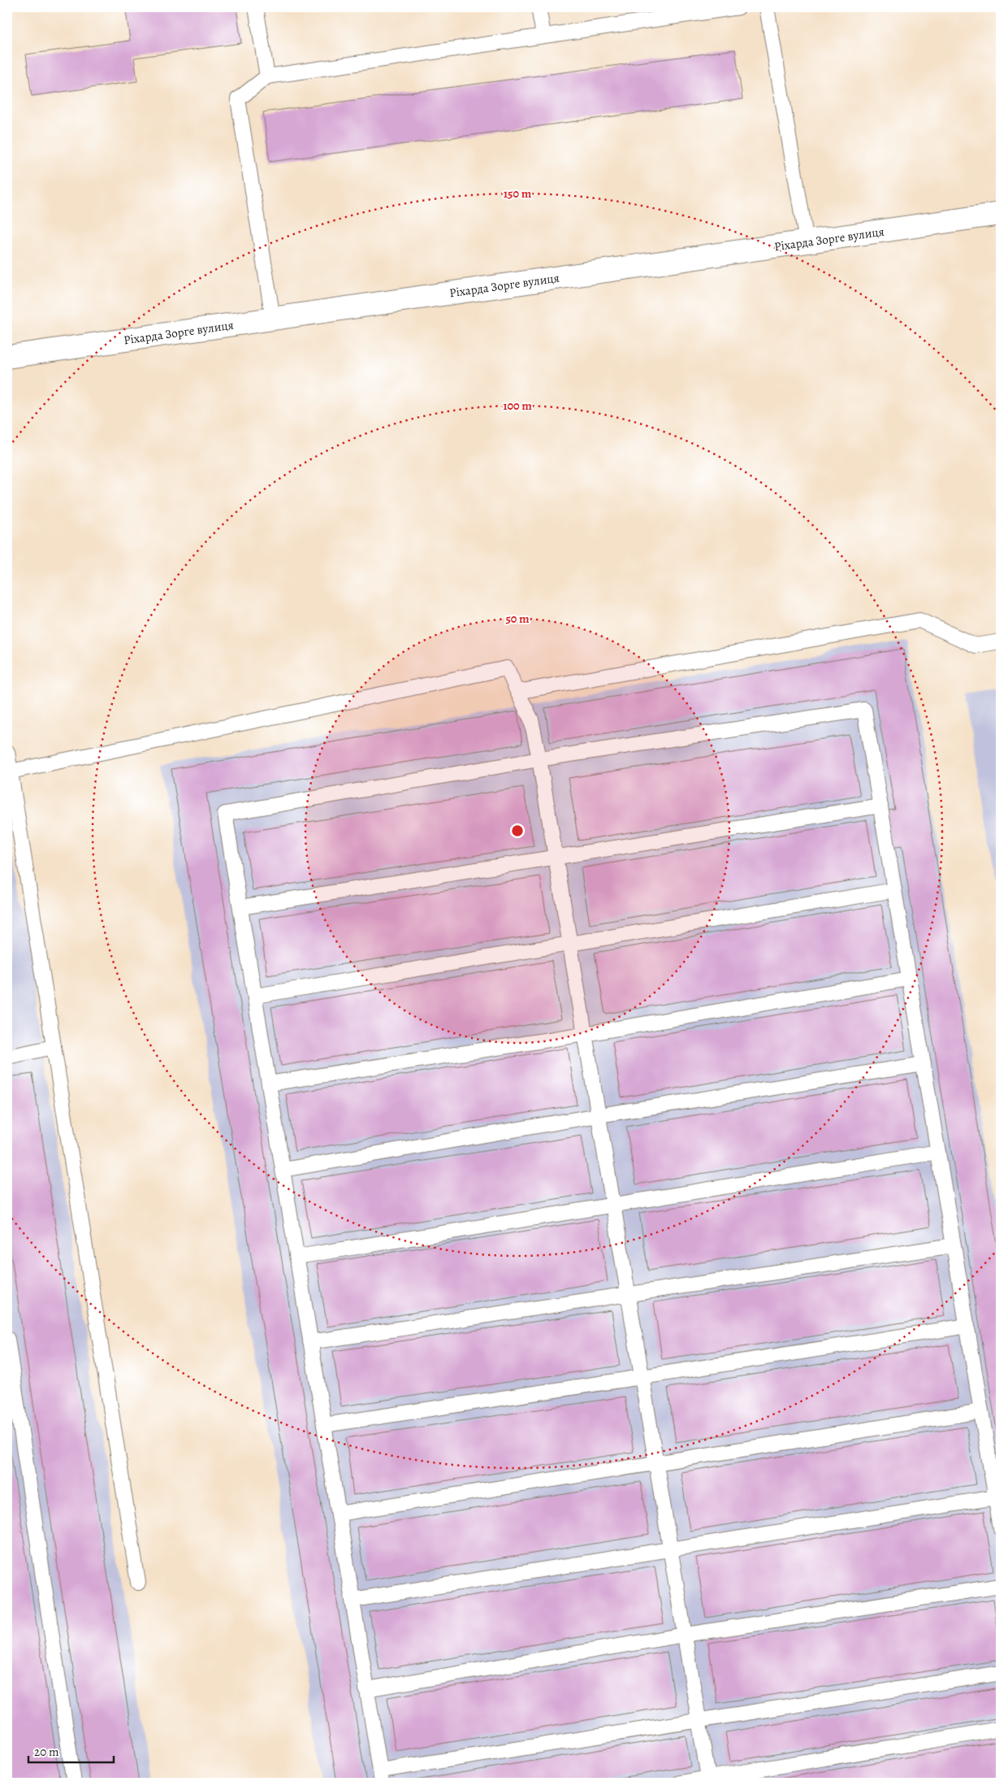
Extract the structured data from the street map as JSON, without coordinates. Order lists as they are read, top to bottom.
{
  "streets": {
    "street": ["Ріхарда Зорге вулиця"]
  },
  "scale_bar": "20 m",
  "rings": ["150 m", "100 m", "50 m"]
}
